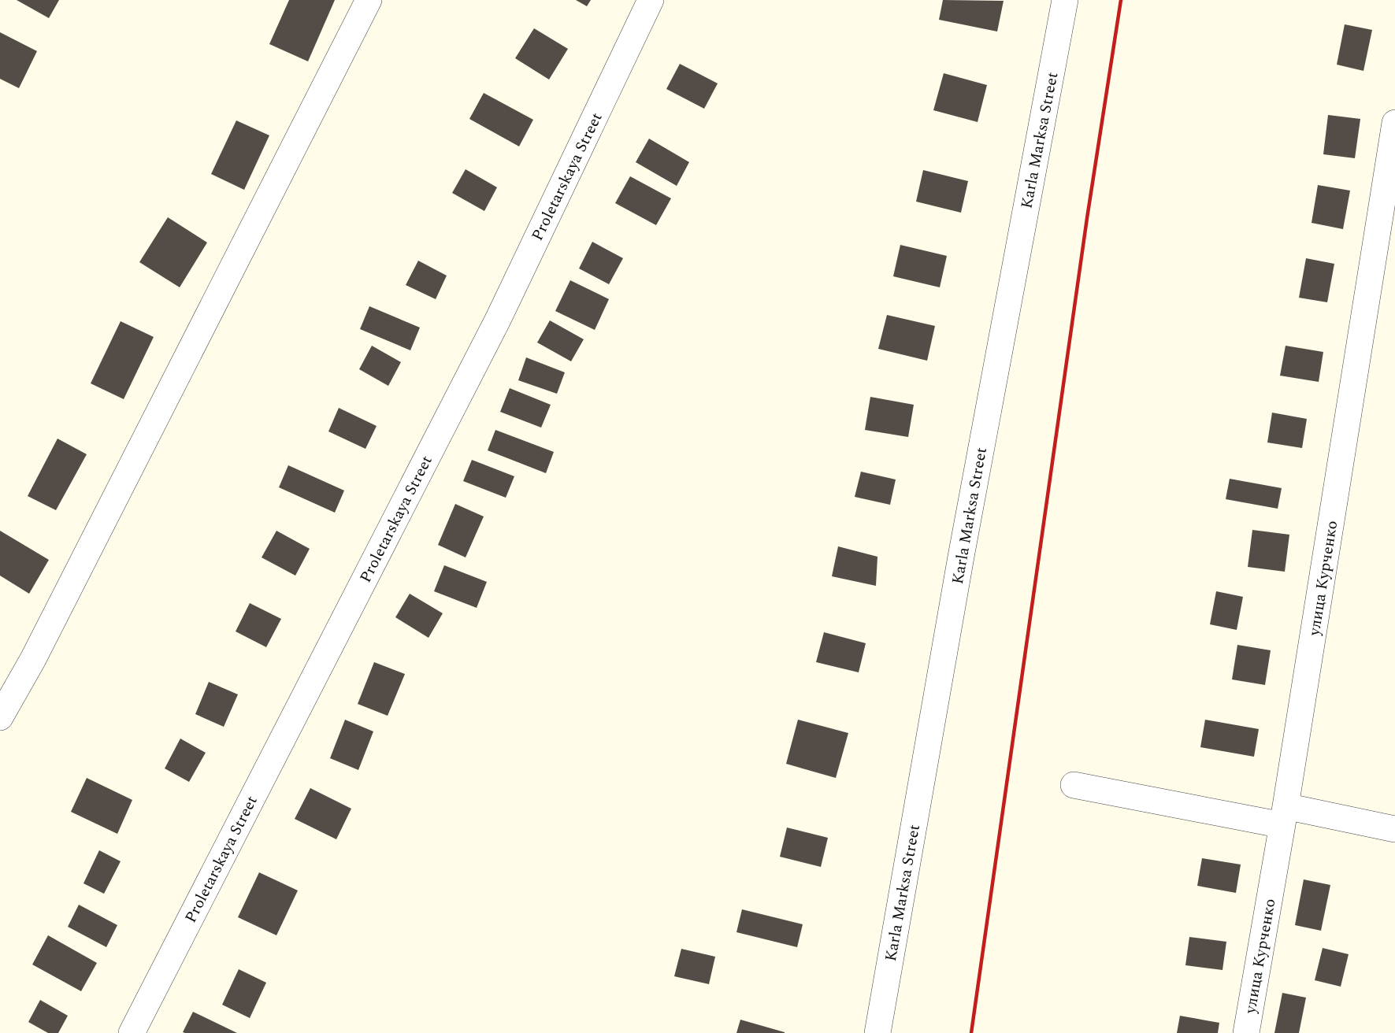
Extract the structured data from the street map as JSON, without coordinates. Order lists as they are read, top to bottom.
{
  "streets": {
    "street": ["Karla Marksa Street", "Proletarskaya Street", "улица Курченко"]
  }
}
